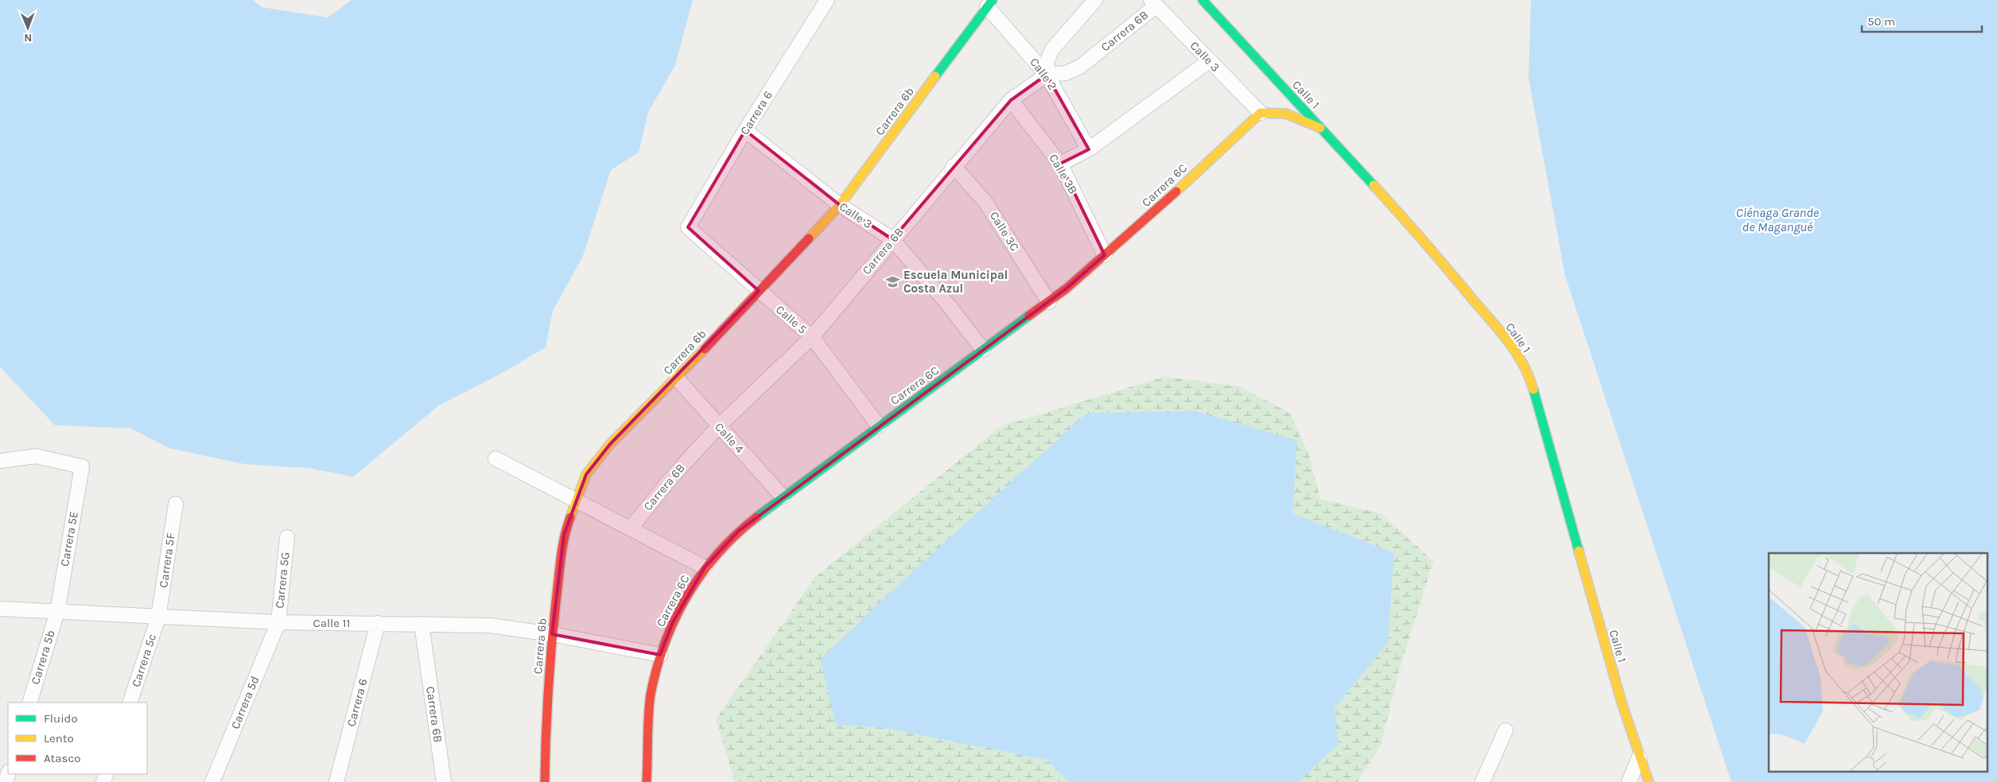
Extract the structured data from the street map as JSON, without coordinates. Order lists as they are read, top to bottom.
{
  "streets": {
    "street": [
      "Carrera 6B",
      "Calle 3",
      "Calle 2",
      "Calle 1",
      "Carrera 6b",
      "Carrera 6",
      "Calle 3B",
      "Carrera 6C",
      "Calle 3C",
      "Calle 5",
      "Calle 4",
      "Carrera 5E",
      "Carrera 5F",
      "Carrera 5G",
      "Calle 11",
      "Carrera 5b",
      "Carrera 5c",
      "Carrera 5d"
    ]
  },
  "crossings": [
    ["Carrera 6B", "Calle 3"],
    ["Carrera 6B", "Calle 2"],
    ["Carrera 6B", "Calle 3B"],
    ["Carrera 6B", "Calle 3C"],
    ["Carrera 6B", "Calle 5"],
    ["Carrera 6B", "Calle 4"],
    ["Carrera 6B", "Calle 11"],
    ["Calle 3", "Carrera 6b"],
    ["Calle 3", "Carrera 6"],
    ["Calle 3", "Carrera 6C"],
    ["Calle 2", "Carrera 6b"],
    ["Carrera 6b", "Calle 5"],
    ["Carrera 6b", "Calle 4"],
    ["Carrera 6b", "Calle 11"],
    ["Carrera 6", "Calle 5"],
    ["Carrera 6", "Calle 11"],
    ["Calle 3B", "Carrera 6C"],
    ["Carrera 6C", "Calle 3C"],
    ["Carrera 6C", "Calle 5"],
    ["Carrera 6C", "Calle 4"],
    ["Carrera 6C", "Calle 11"],
    ["Carrera 5E", "Calle 11"],
    ["Carrera 5E", "Carrera 5b"],
    ["Carrera 5F", "Calle 11"],
    ["Carrera 5F", "Carrera 5c"],
    ["Carrera 5G", "Calle 11"],
    ["Carrera 5G", "Carrera 5d"],
    ["Calle 11", "Carrera 5b"],
    ["Calle 11", "Carrera 5c"],
    ["Calle 11", "Carrera 5d"]
  ],
  "water": ["Ciénaga Grande de Magangué"],
  "places": {
    "school or university": ["Escuela Municipal Costa Azul"]
  },
  "legend": ["Fluido", "Lento", "Atasco"],
  "scale_bar": "50 m",
  "north": "bottom"
}
